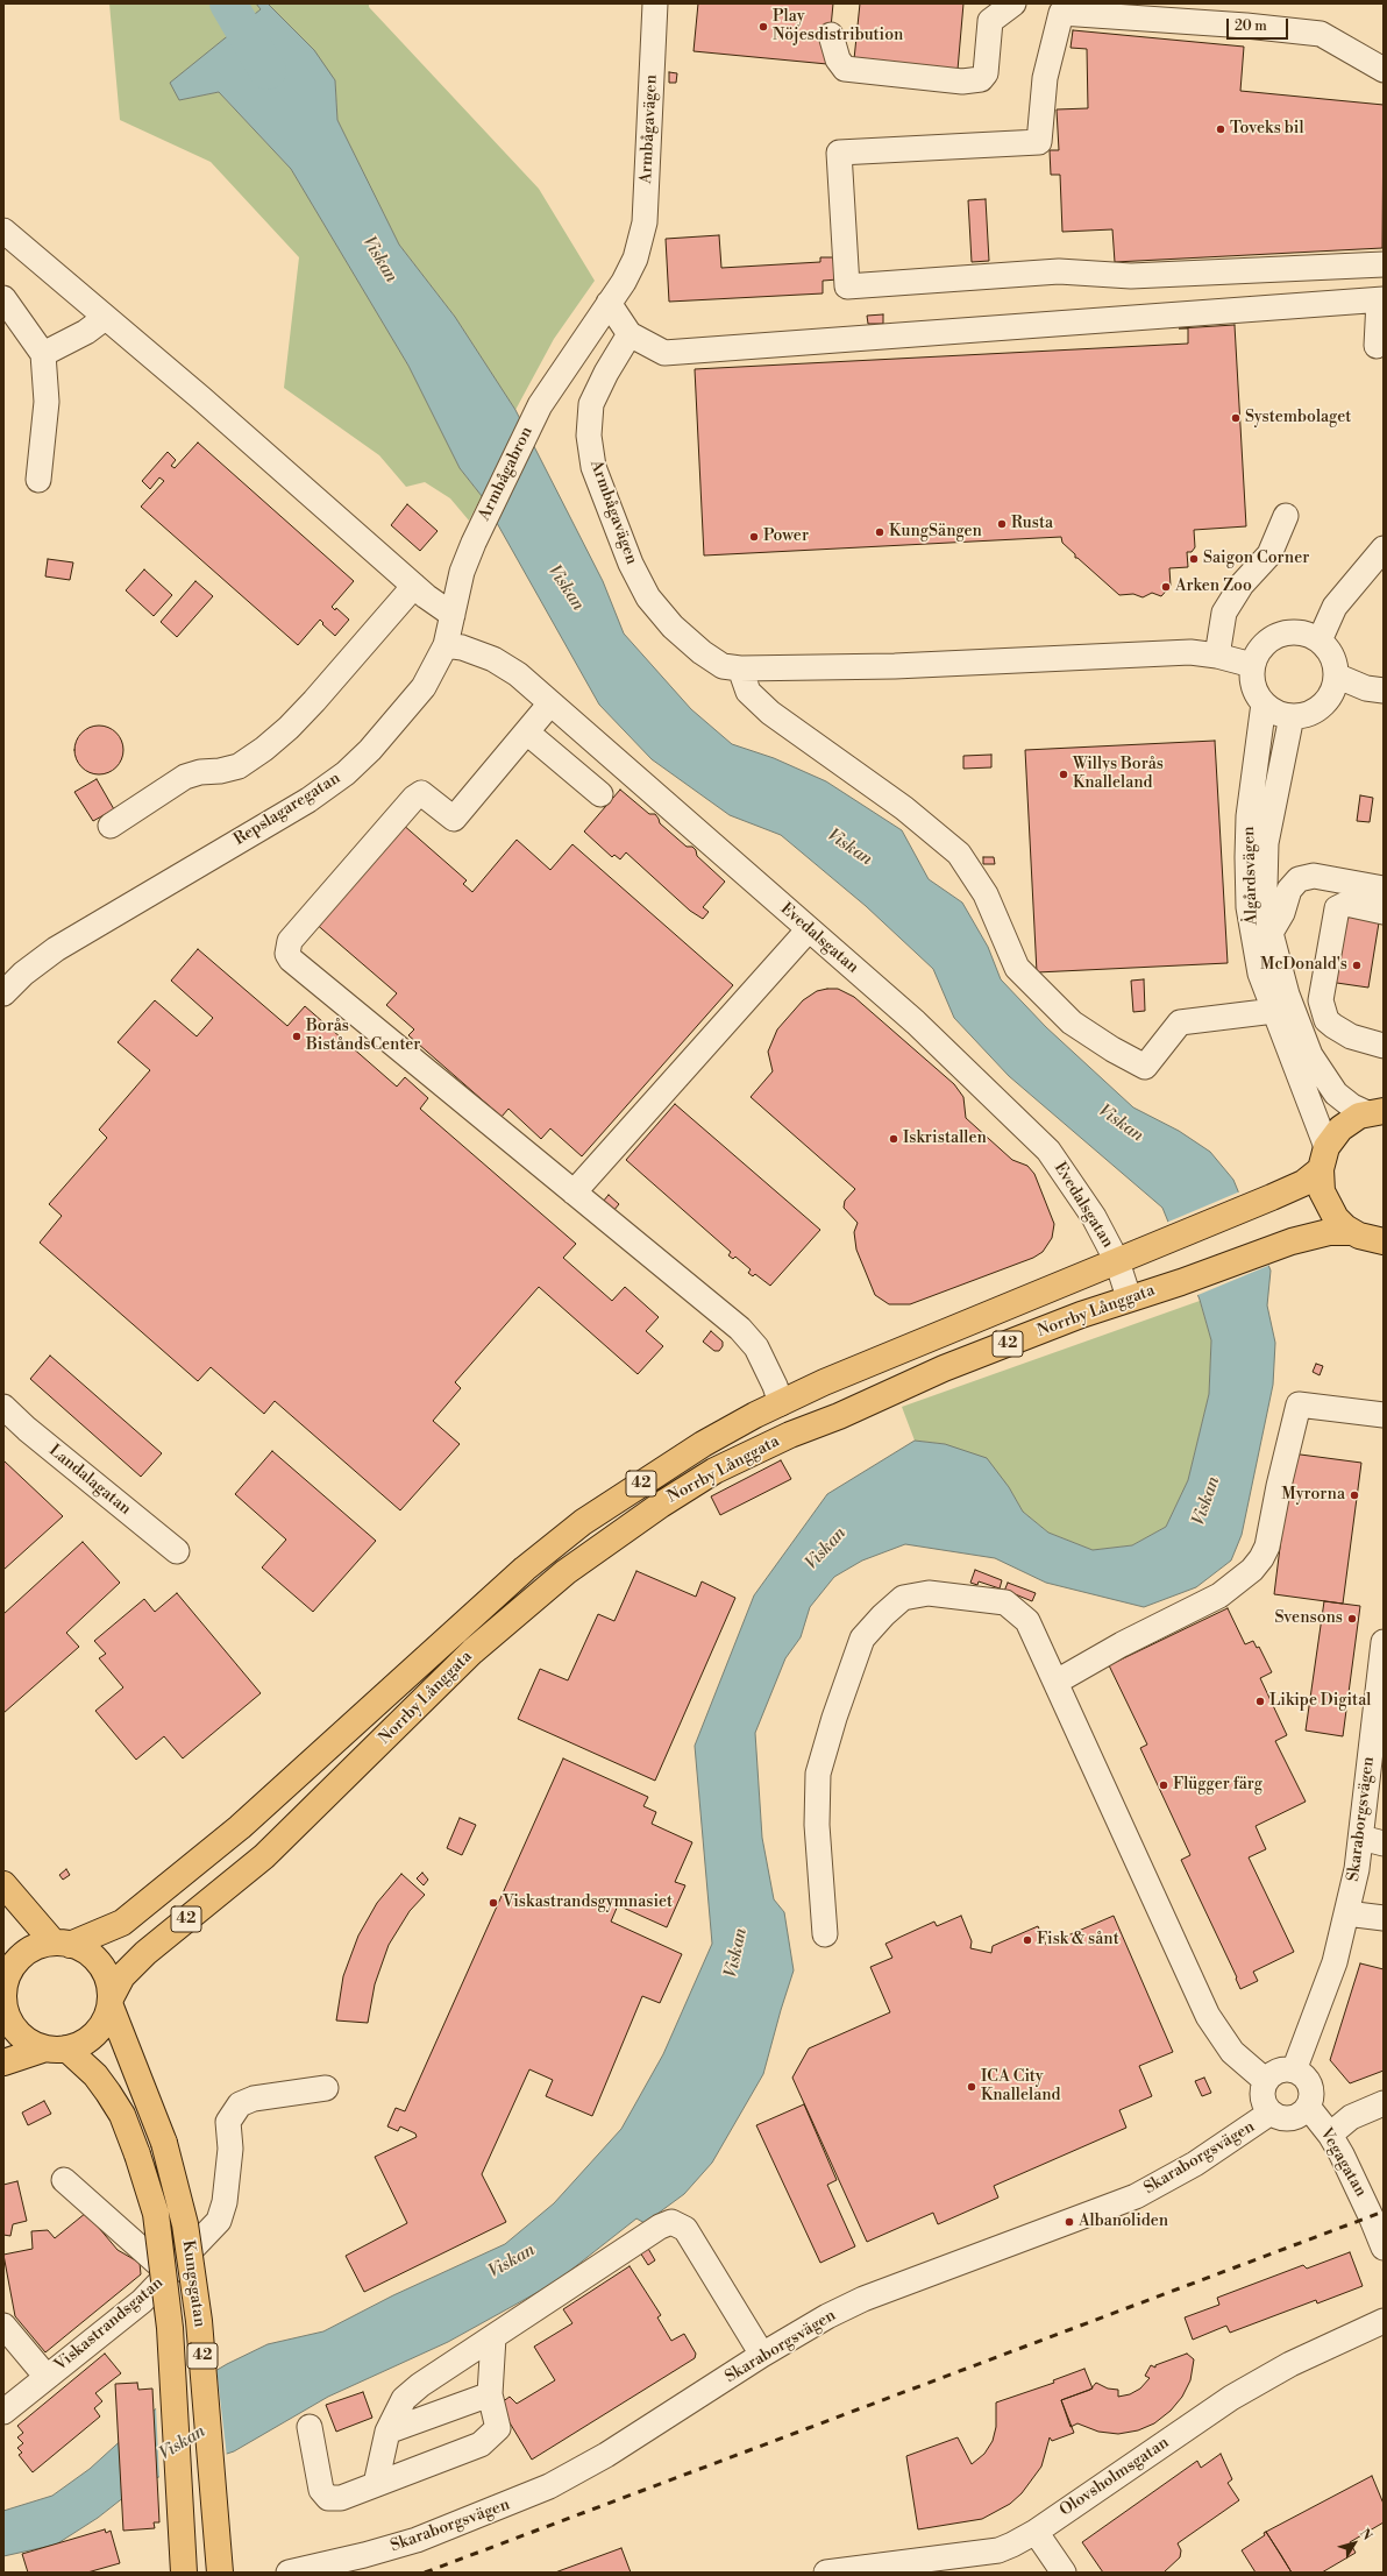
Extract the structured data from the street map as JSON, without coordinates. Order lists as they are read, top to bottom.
{
  "streets": {
    "main road": ["Norrby Långgata", "42", "Kungsgatan"],
    "street": [
      "Armbågavägen",
      "Armbågabron",
      "Repslagaregatan",
      "Ålgårdsvägen",
      "Evedalsgatan",
      "Landalagatan",
      "Skaraborgsvägen",
      "Vegagatan",
      "Viskastrandsgatan",
      "Olovsholmsgatan"
    ]
  },
  "crossings": [
    ["Armbågavägen", "Armbågabron"],
    ["Armbågavägen", "Ålgårdsvägen"],
    ["Armbågabron", "Repslagaregatan"],
    ["Repslagaregatan", "Evedalsgatan"],
    ["Ålgårdsvägen", "Norrby Långgata"],
    ["Ålgårdsvägen", "42"],
    ["Evedalsgatan", "Norrby Långgata"],
    ["Norrby Långgata", "42"],
    ["Norrby Långgata", "Kungsgatan"],
    ["42", "Kungsgatan"],
    ["Skaraborgsvägen", "Vegagatan"]
  ],
  "water": ["Viskan"],
  "places": [
    "Play Nöjesdistribution",
    "Toveks bil",
    "Systembolaget",
    "Rusta",
    "KungSängen",
    "Power",
    "Saigon Corner",
    "Arken Zoo",
    "Willys Borås Knalleland",
    "McDonald's",
    "Borås BiståndsCenter",
    "Iskristallen",
    "Myrorna",
    "Svensons",
    "Likipe Digital",
    "Flügger färg",
    "Viskastrandsgymnasiet",
    "Fisk & sånt",
    "ICA City Knalleland",
    "Albanoliden"
  ],
  "scale_bar": "20 m",
  "north": "top right"
}
